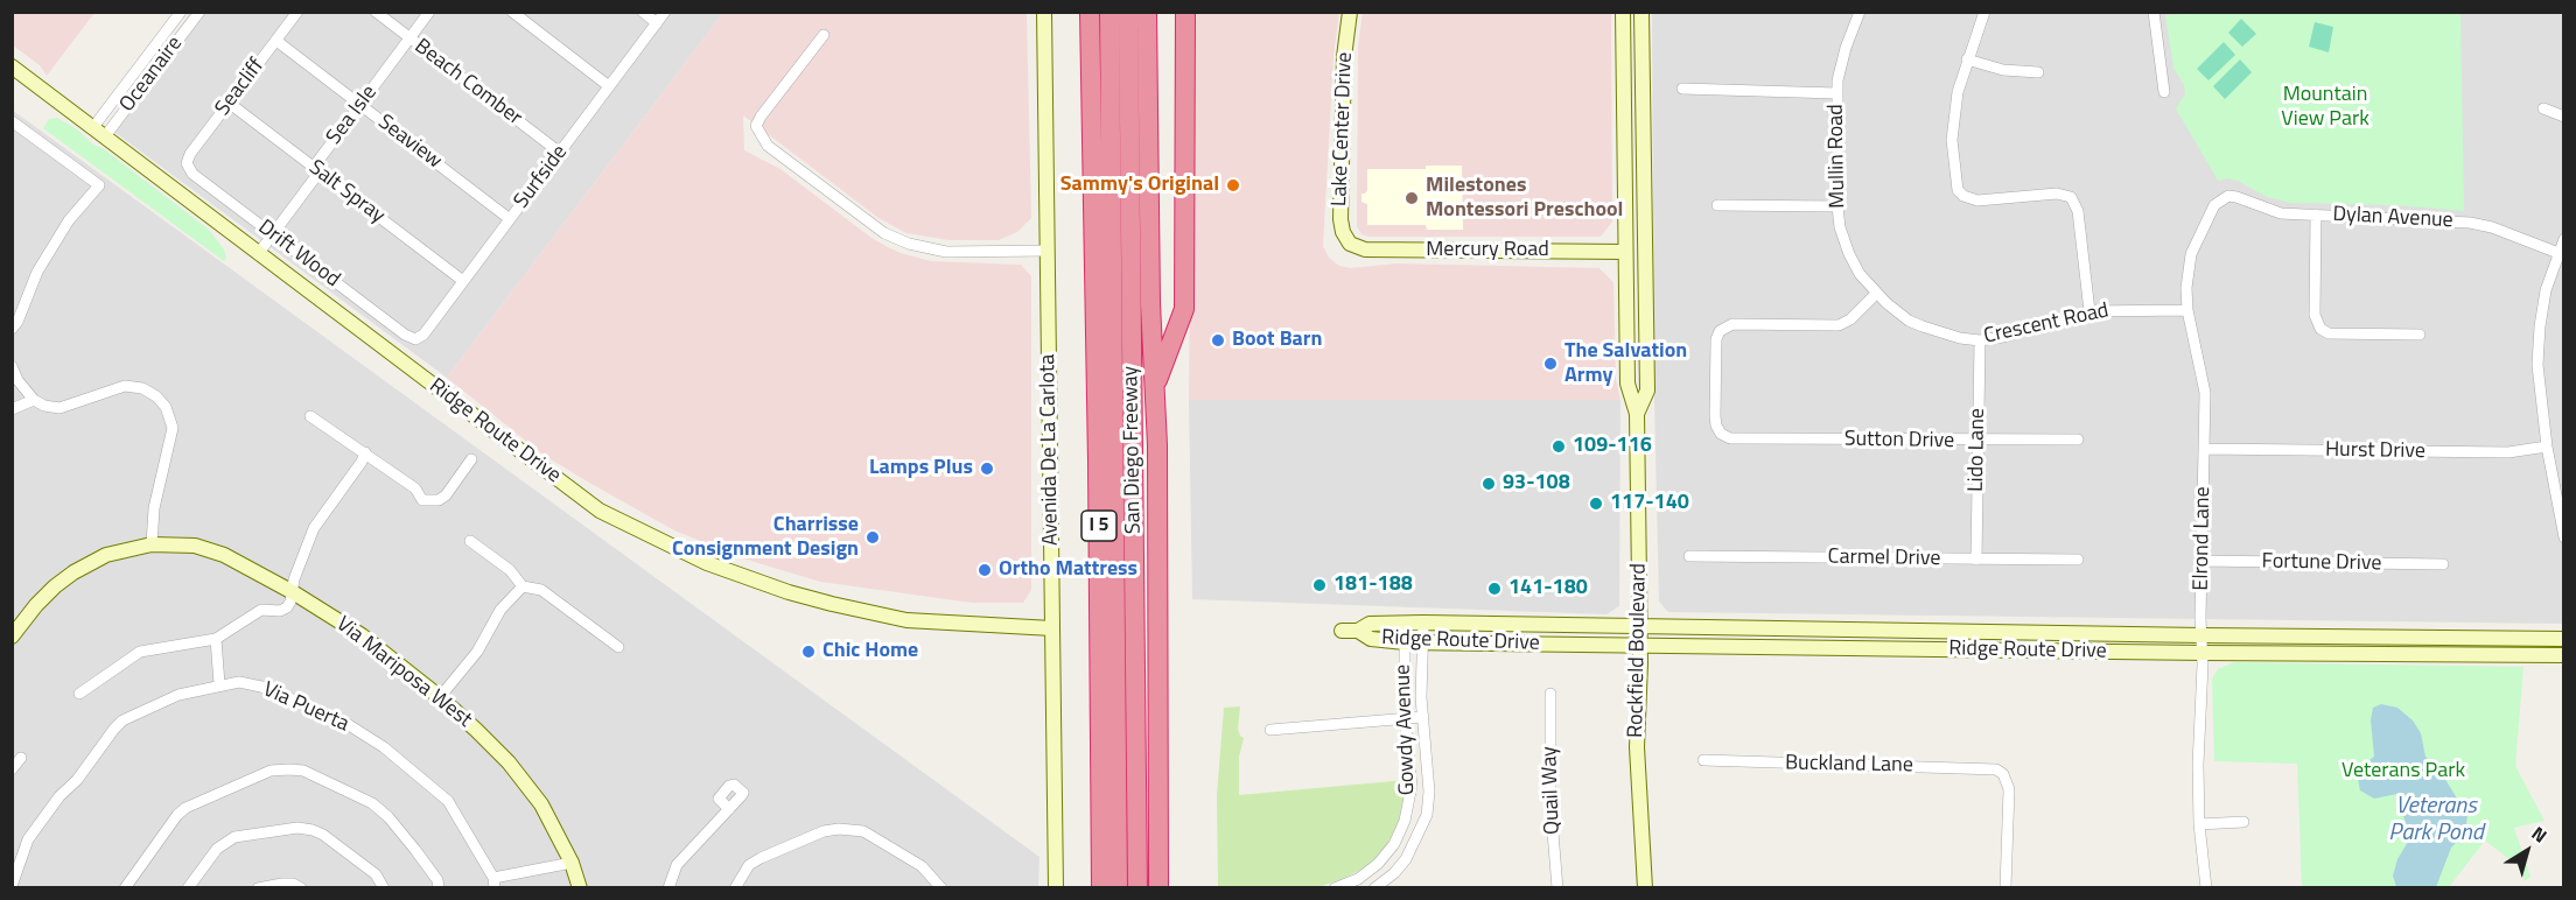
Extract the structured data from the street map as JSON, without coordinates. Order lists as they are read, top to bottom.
{
  "streets": {
    "highway": ["San Diego Freeway", "I 5"],
    "main road": [
      "Lake Center Drive",
      "Mercury Road",
      "Ridge Route Drive",
      "Avenida De La Carlota",
      "Rockfield Boulevard",
      "Via Mariposa West"
    ],
    "street": [
      "Oceanaire",
      "Beach Comber",
      "Seacliff",
      "Sea Isle",
      "Seaview",
      "Mullin Road",
      "Surfside",
      "Salt Spray",
      "Dylan Avenue",
      "Drift Wood",
      "Crescent Road",
      "Sutton Drive",
      "Lido Lane",
      "Hurst Drive",
      "Elrond Lane",
      "Carmel Drive",
      "Fortune Drive",
      "Via Puerta",
      "Gowdy Avenue",
      "Buckland Lane",
      "Quail Way"
    ]
  },
  "crossings": [
    ["Oceanaire", "Ridge Route Drive"],
    ["Beach Comber", "Sea Isle"],
    ["Beach Comber", "Surfside"],
    ["Seacliff", "Seaview"],
    ["Seacliff", "Salt Spray"],
    ["Seacliff", "Drift Wood"],
    ["Sea Isle", "Seaview"],
    ["Sea Isle", "Salt Spray"],
    ["Sea Isle", "Drift Wood"],
    ["Sea Isle", "Ridge Route Drive"],
    ["Lake Center Drive", "Mercury Road"],
    ["Seaview", "Surfside"],
    ["Mullin Road", "Crescent Road"],
    ["Mullin Road", "Sutton Drive"],
    ["Surfside", "Salt Spray"],
    ["Surfside", "Drift Wood"],
    ["Dylan Avenue", "Elrond Lane"],
    ["Mercury Road", "Rockfield Boulevard"],
    ["Crescent Road", "Sutton Drive"],
    ["Crescent Road", "Lido Lane"],
    ["Crescent Road", "Elrond Lane"],
    ["Ridge Route Drive", "Avenida De La Carlota"],
    ["Ridge Route Drive", "Elrond Lane"],
    ["Ridge Route Drive", "Rockfield Boulevard"],
    ["Ridge Route Drive", "Gowdy Avenue"],
    ["Sutton Drive", "Lido Lane"],
    ["Lido Lane", "Carmel Drive"],
    ["Hurst Drive", "Elrond Lane"],
    ["Elrond Lane", "Fortune Drive"]
  ],
  "water": ["Veterans Park Pond"],
  "parks": ["Mountain View Park", "Veterans Park"],
  "places": [
    "Sammy's Original",
    "Milestones Montessori Preschool",
    "Boot Barn",
    "The Salvation Army",
    "109-116",
    "Lamps Plus",
    "93-108",
    "117-140",
    "Charrisse Consignment Design",
    "Ortho Mattress",
    "181-188",
    "141-180",
    "Chic Home"
  ],
  "north": "top right"
}
